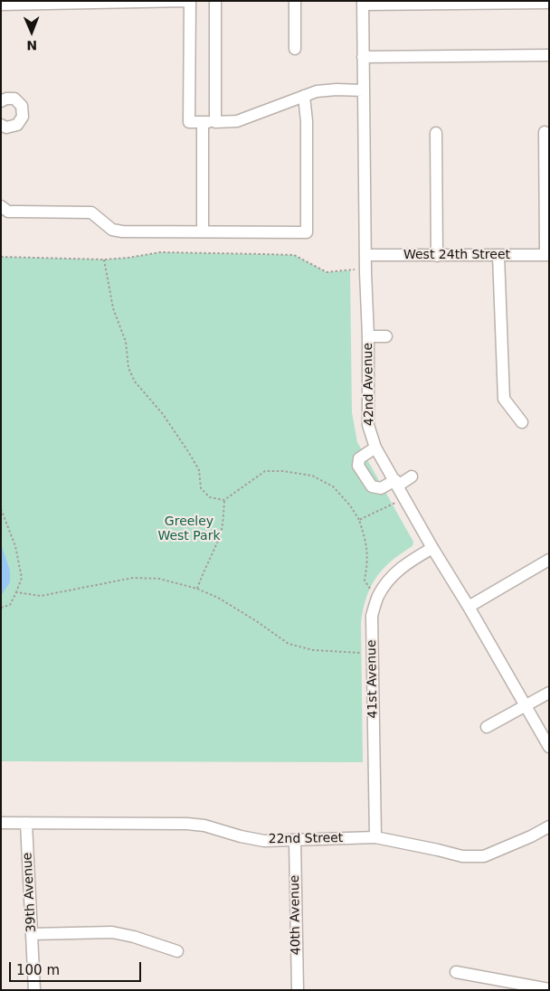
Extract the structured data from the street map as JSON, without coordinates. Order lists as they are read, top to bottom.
{
  "streets": {
    "street": [
      "West 24th Street",
      "42nd Avenue",
      "41st Avenue",
      "22nd Street",
      "39th Avenue",
      "40th Avenue"
    ]
  },
  "crossings": [
    ["West 24th Street", "42nd Avenue"],
    ["42nd Avenue", "41st Avenue"],
    ["41st Avenue", "22nd Street"],
    ["22nd Street", "39th Avenue"],
    ["22nd Street", "40th Avenue"]
  ],
  "parks": ["Greeley West Park"],
  "scale_bar": "100 m",
  "north": "bottom"
}
